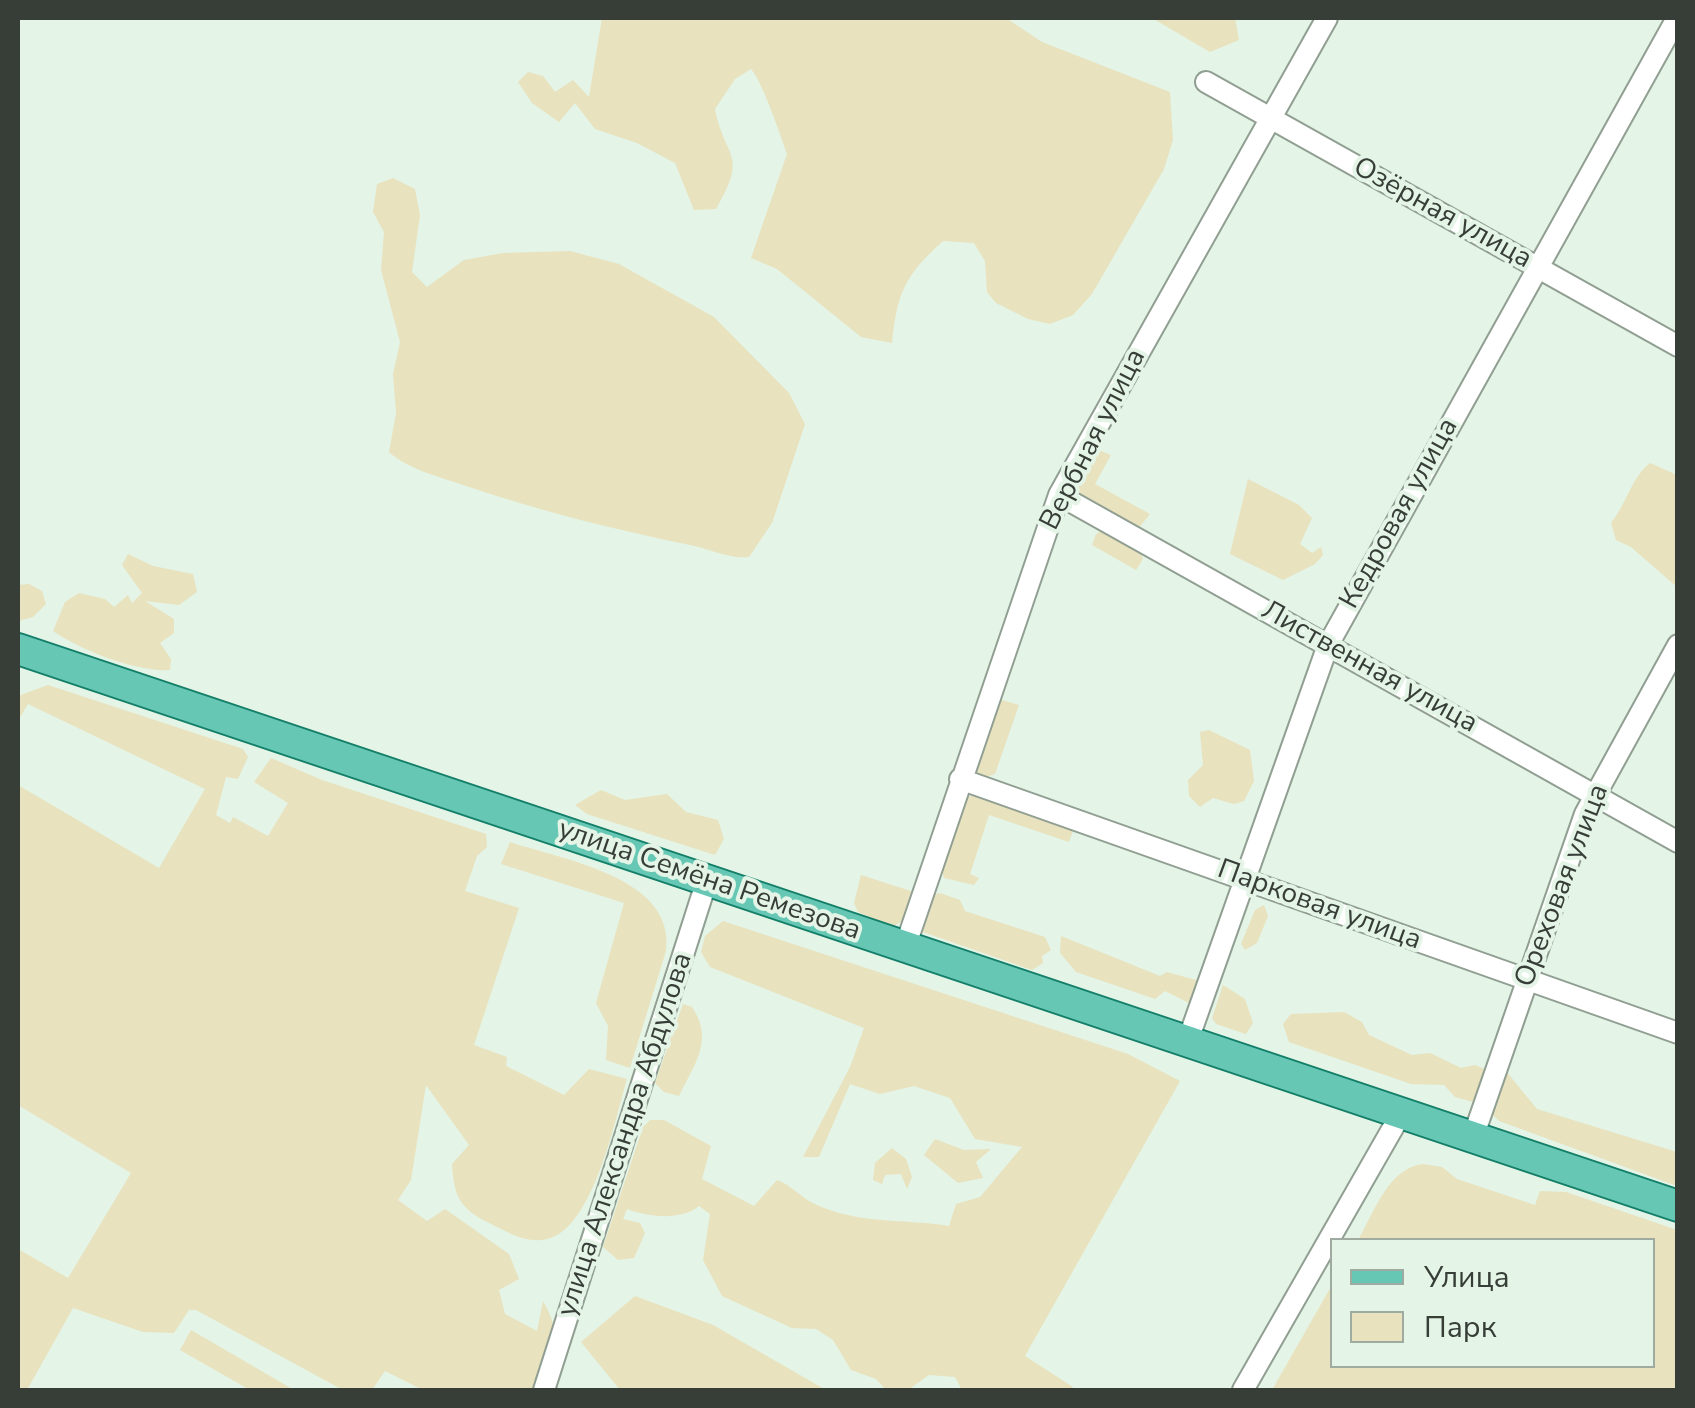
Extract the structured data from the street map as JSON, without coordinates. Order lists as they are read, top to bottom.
{
  "streets": {
    "main road": ["улица Семёна Ремезова"],
    "street": [
      "Озёрная улица",
      "Вербная улица",
      "Кедровая улица",
      "Лиственная улица",
      "Ореховая улица",
      "Парковая улица",
      "улица Александра Абдулова"
    ]
  },
  "crossings": [
    ["Озёрная улица", "Вербная улица"],
    ["Озёрная улица", "Кедровая улица"],
    ["Вербная улица", "Лиственная улица"],
    ["Вербная улица", "улица Семёна Ремезова"],
    ["Вербная улица", "Парковая улица"],
    ["Кедровая улица", "Лиственная улица"],
    ["Кедровая улица", "улица Семёна Ремезова"],
    ["Кедровая улица", "Парковая улица"],
    ["Лиственная улица", "Ореховая улица"],
    ["улица Семёна Ремезова", "Ореховая улица"],
    ["улица Семёна Ремезова", "улица Александра Абдулова"],
    ["Ореховая улица", "Парковая улица"]
  ],
  "legend": ["Улица", "Парк"]
}
